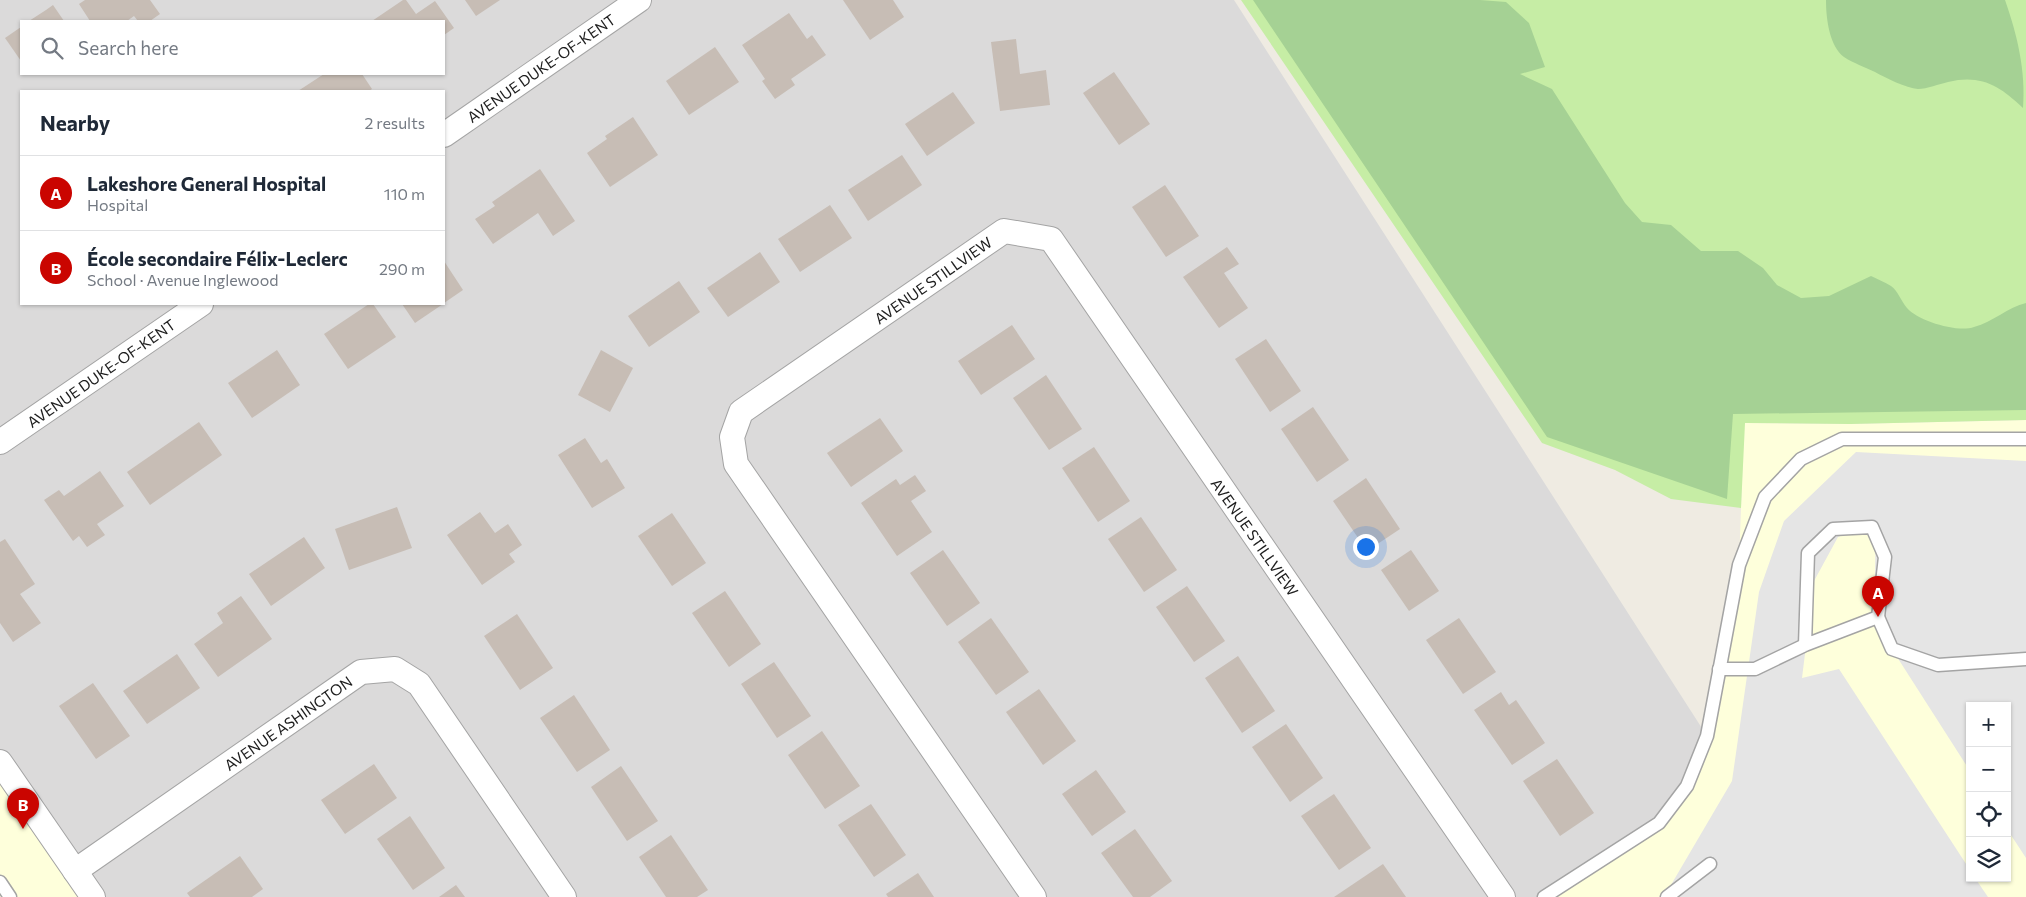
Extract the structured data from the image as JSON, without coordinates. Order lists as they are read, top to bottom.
{
  "streets": {
    "street": ["AVENUE DUKE-OF-KENT", "AVENUE STILLVIEW", "AVENUE ASHINGTON"]
  },
  "page": {
    "search": "Search here",
    "heading": ["Nearby", "2 results"],
    "list": [
      {
        "mark": "A",
        "name": "Lakeshore General Hospital",
        "note": "Hospital",
        "value": "110 m"
      },
      {
        "mark": "B",
        "name": "École secondaire Félix-Leclerc",
        "note": "School · Avenue Inglewood",
        "value": "290 m"
      }
    ],
    "pins": ["A", "B"],
    "map_buttons": ["+", "−"]
  }
}
